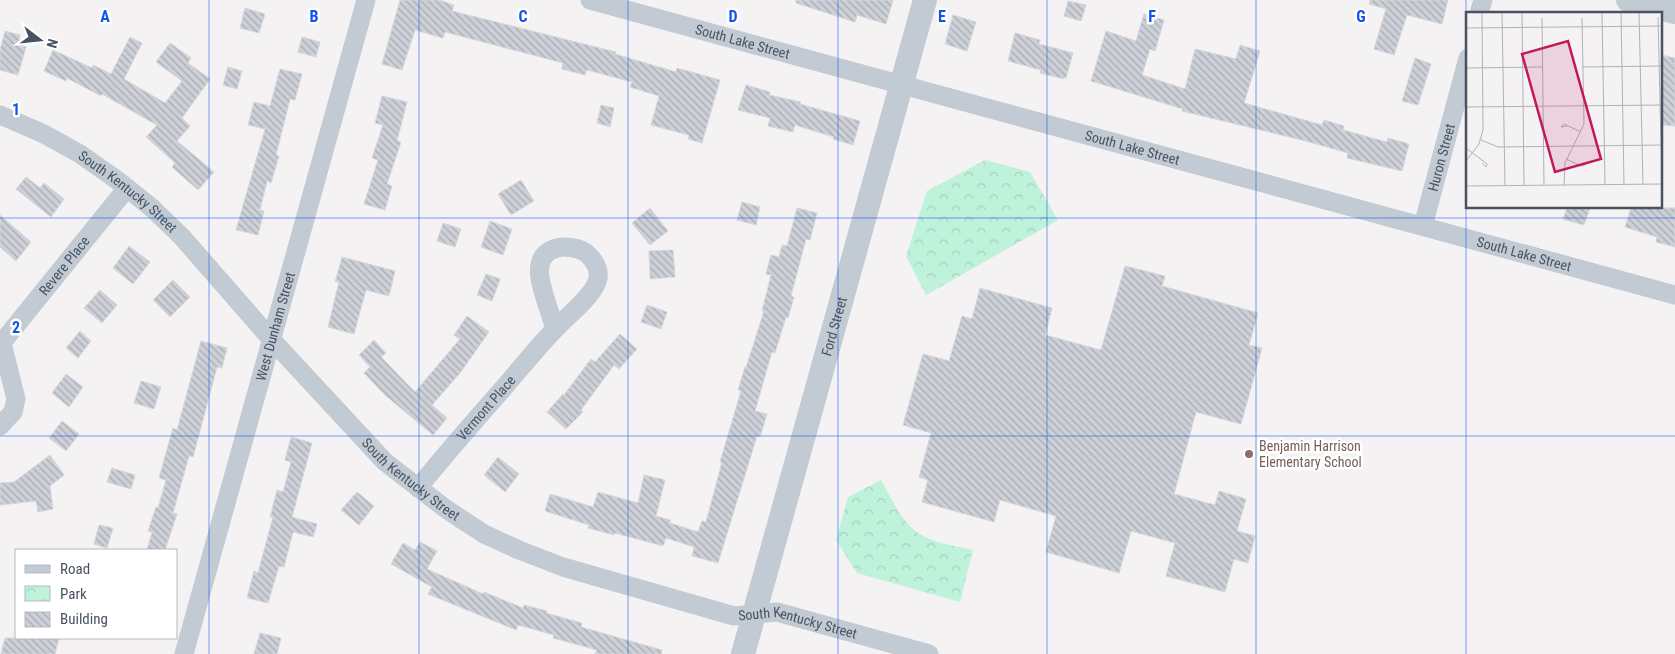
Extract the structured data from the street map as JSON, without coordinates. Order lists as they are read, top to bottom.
{
  "streets": {
    "street": [
      "South Lake Street",
      "Huron Street",
      "South Kentucky Street",
      "Revere Place",
      "West Dunham Street",
      "Ford Street",
      "Vermont Place"
    ]
  },
  "crossings": [
    ["South Lake Street", "Huron Street"],
    ["South Lake Street", "Ford Street"],
    ["South Kentucky Street", "Revere Place"],
    ["South Kentucky Street", "West Dunham Street"],
    ["South Kentucky Street", "Ford Street"],
    ["South Kentucky Street", "Vermont Place"]
  ],
  "places": ["Benjamin Harrison Elementary School"],
  "legend": ["Road", "Park", "Building"],
  "north": "right",
  "grid": {
    "columns": [
      "A",
      "B",
      "C",
      "D",
      "E",
      "F",
      "G"
    ],
    "rows": ["1", "2"]
  }
}
